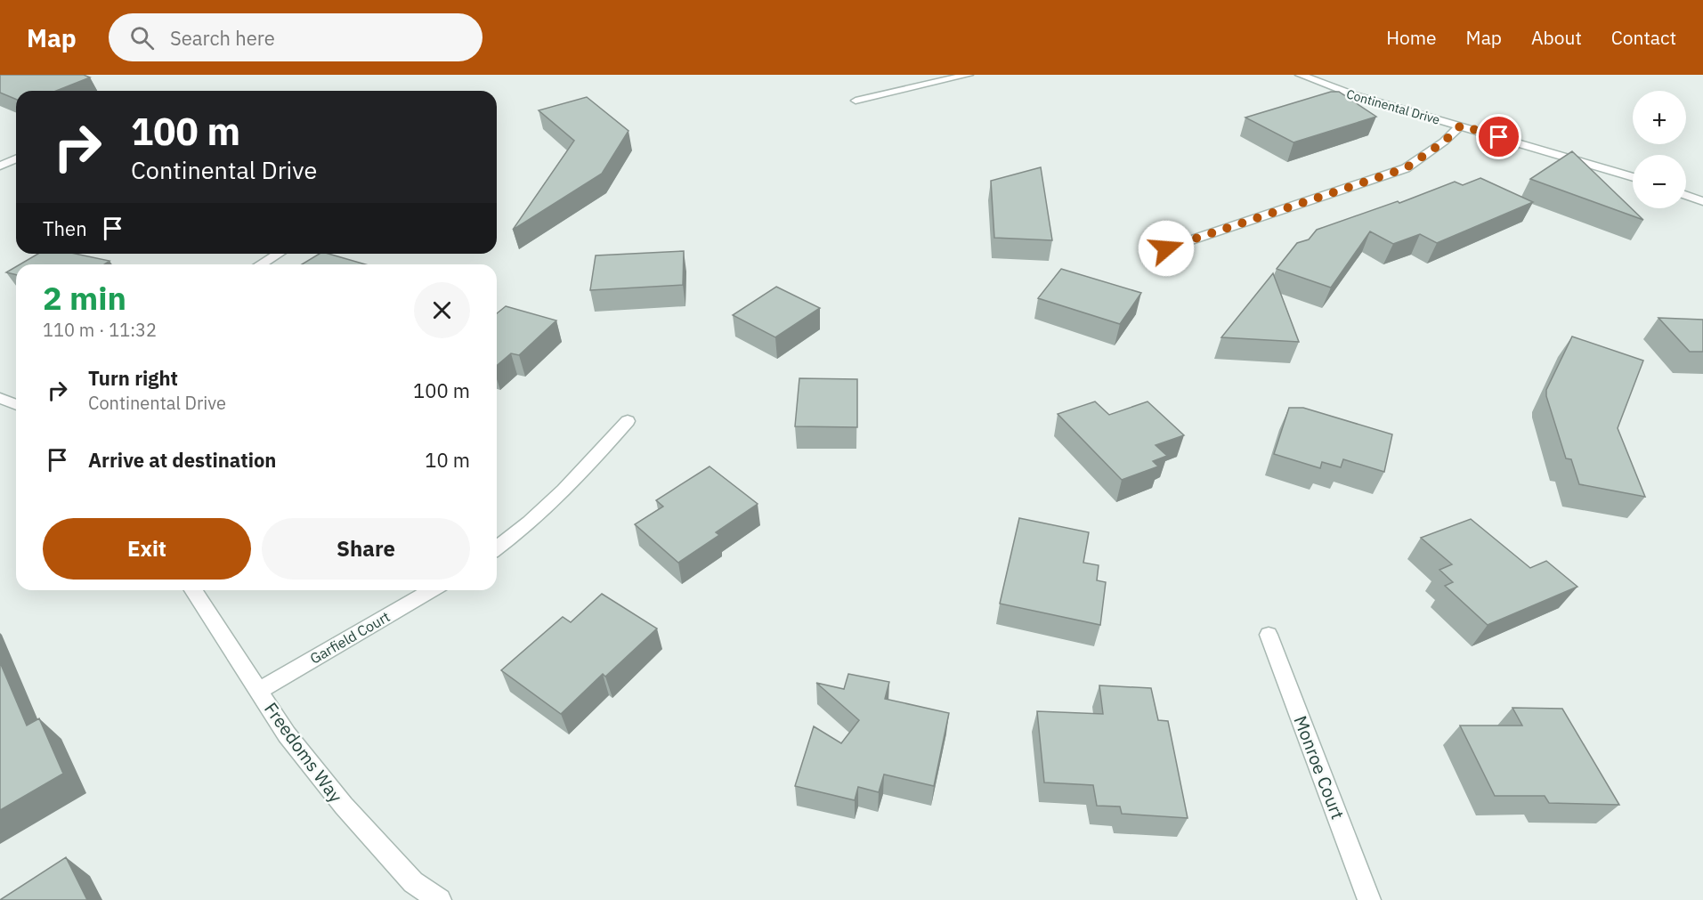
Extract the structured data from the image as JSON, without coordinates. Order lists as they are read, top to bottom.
{
  "streets": {
    "street": [
      "Continental Drive",
      "Garfield Court",
      "Freedoms Way",
      "Monroe Court"
    ]
  },
  "crossings": [
    ["Garfield Court", "Freedoms Way"]
  ],
  "page": {
    "header": "Map",
    "search": "Search here",
    "nav": [
      "Home",
      "Map",
      "About",
      "Contact"
    ],
    "map_buttons": ["+", "−"],
    "turn": ["100 m", "Continental Drive"],
    "then": "Then",
    "heading": ["2 min", "110 m · 11:32"],
    "list": [
      {
        "name": "Turn right",
        "note": "Continental Drive",
        "value": "100 m"
      },
      {
        "name": "Arrive at destination",
        "value": "10 m"
      }
    ],
    "buttons": ["Exit", "Share"]
  }
}
